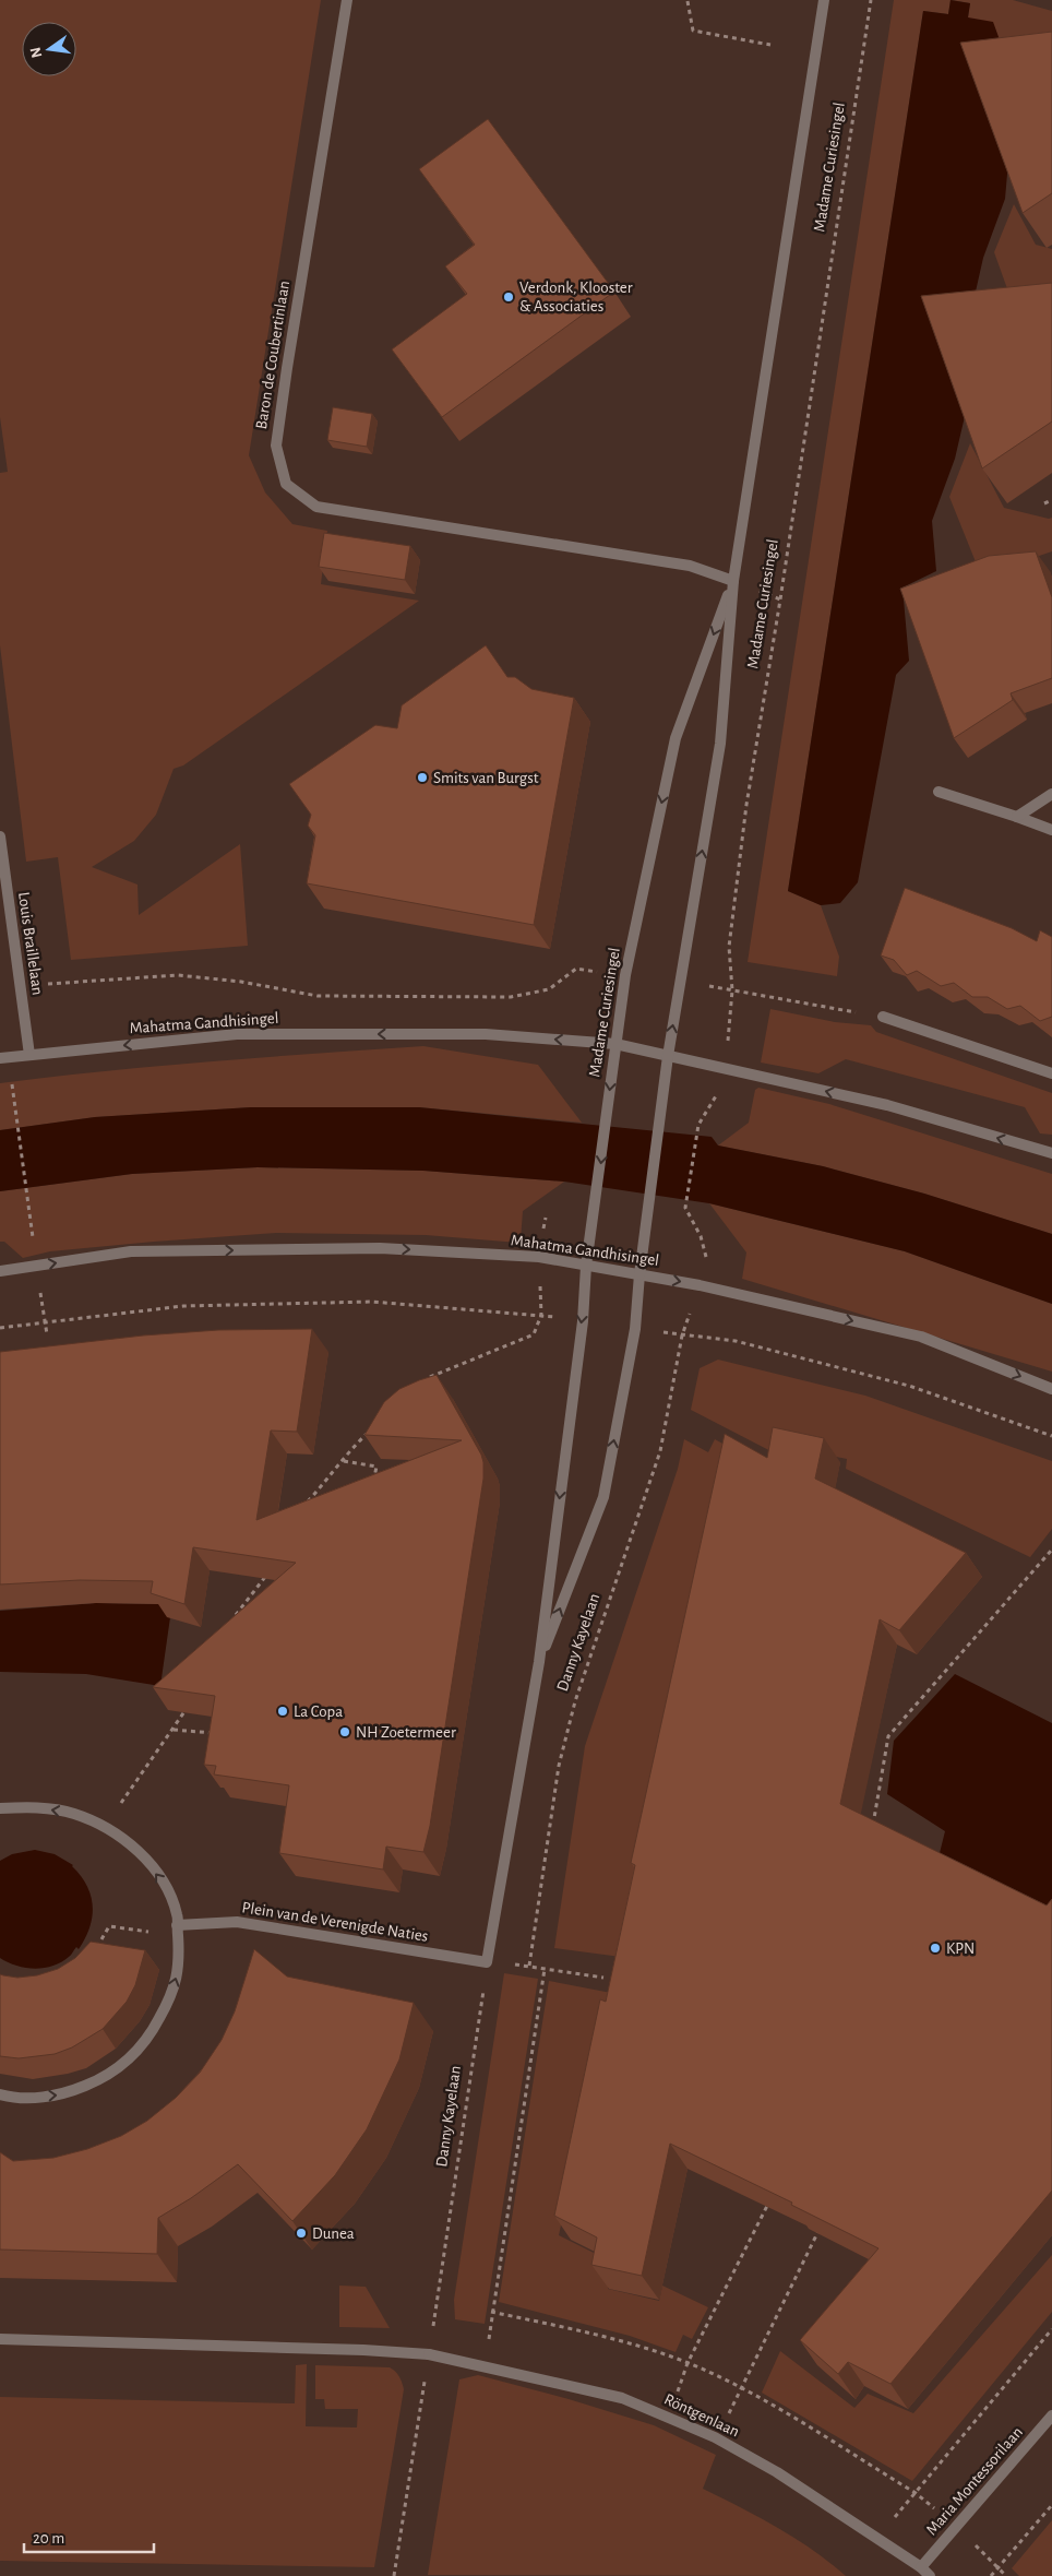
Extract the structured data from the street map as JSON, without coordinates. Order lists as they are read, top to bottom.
{
  "streets": {
    "street": [
      "Madame Curiesingel",
      "Baron de Coubertinlaan",
      "Louis Braillelaan",
      "Mahatma Gandhisingel",
      "Danny Kayelaan",
      "Plein van de Verenigde Naties",
      "Röntgenlaan",
      "Maria Montessorilaan"
    ]
  },
  "crossings": [
    ["Madame Curiesingel", "Baron de Coubertinlaan"],
    ["Madame Curiesingel", "Mahatma Gandhisingel"],
    ["Madame Curiesingel", "Danny Kayelaan"],
    ["Louis Braillelaan", "Mahatma Gandhisingel"],
    ["Mahatma Gandhisingel", "Danny Kayelaan"],
    ["Danny Kayelaan", "Plein van de Verenigde Naties"],
    ["Danny Kayelaan", "Röntgenlaan"],
    ["Röntgenlaan", "Maria Montessorilaan"]
  ],
  "places": [
    "Verdonk, Klooster & Associaties",
    "Smits van Burgst",
    "La Copa",
    "NH Zoetermeer",
    "KPN",
    "Dunea"
  ],
  "scale_bar": "20 m",
  "north": "left"
}
